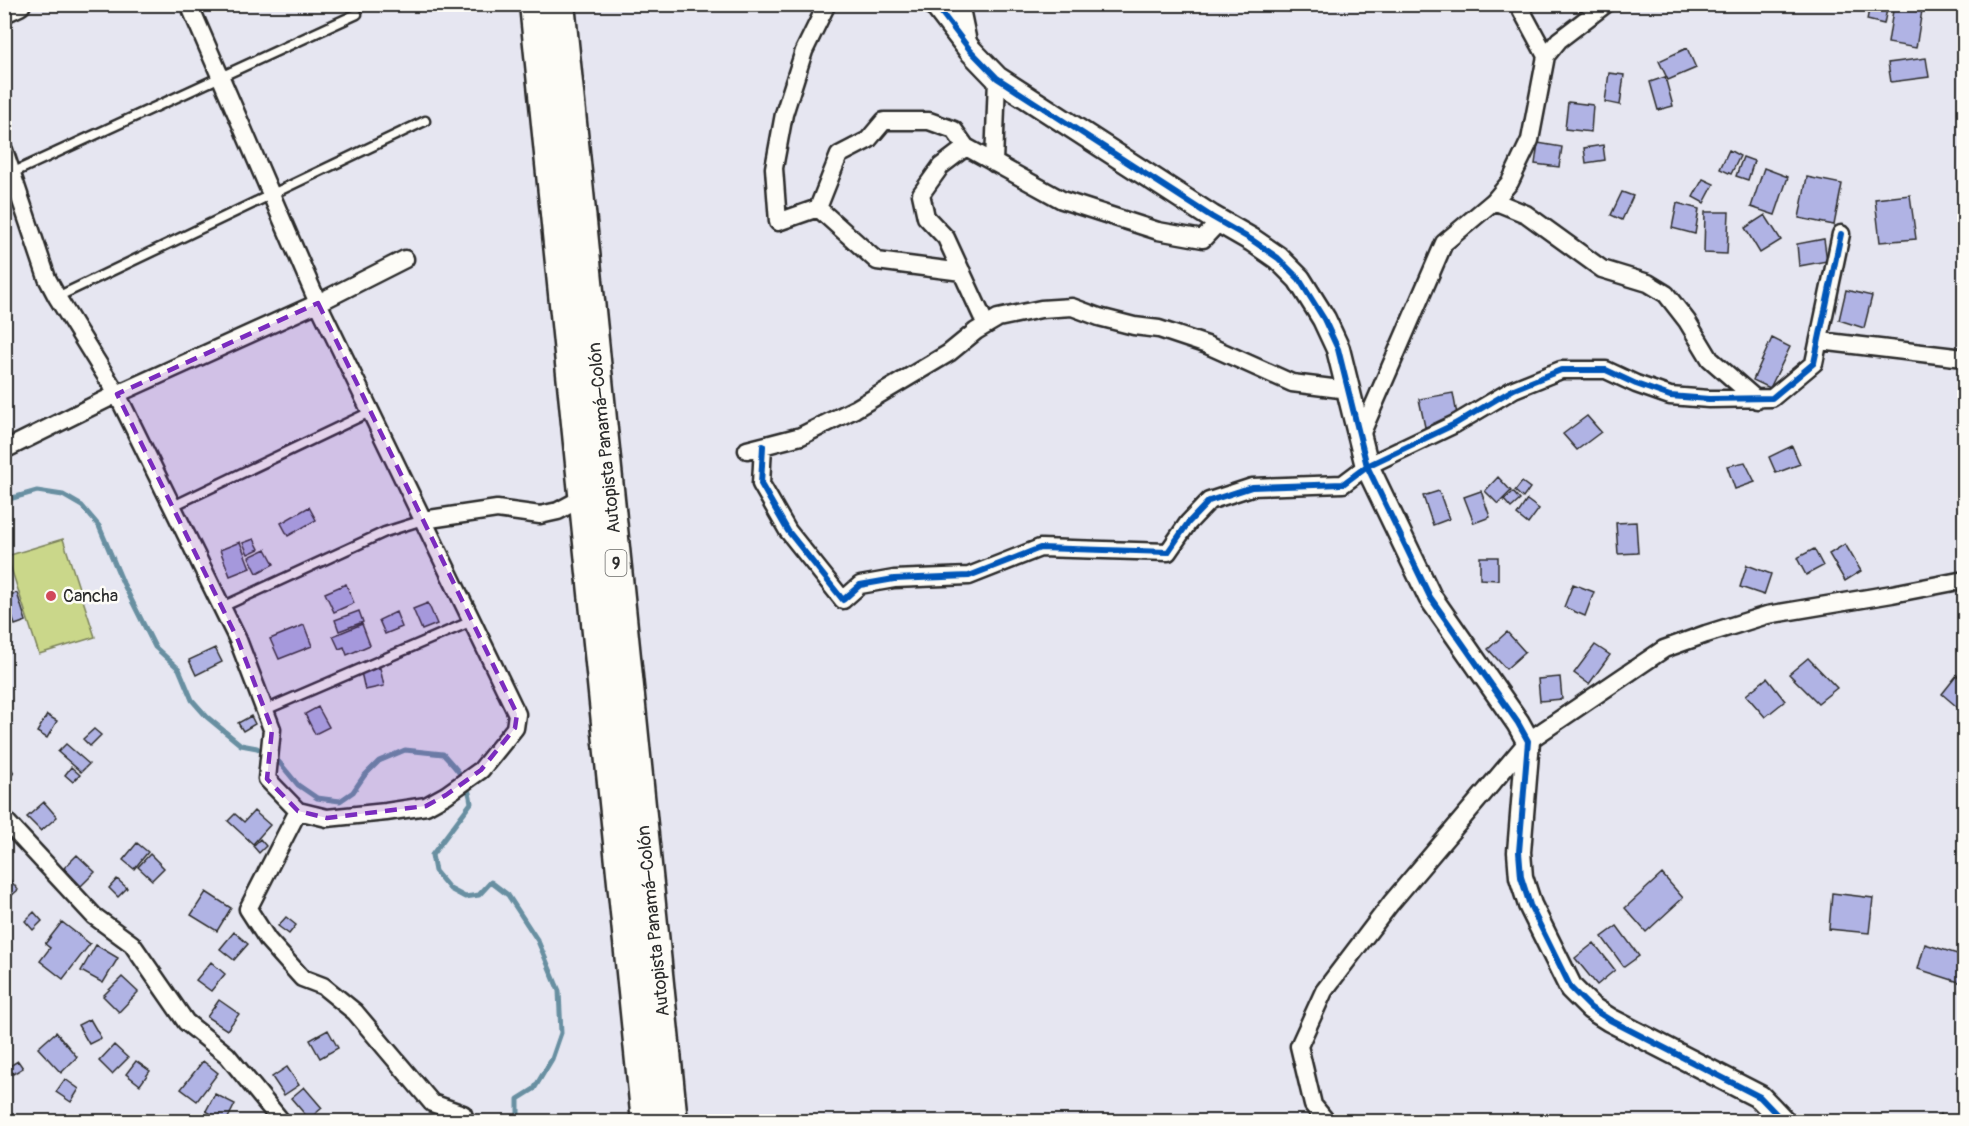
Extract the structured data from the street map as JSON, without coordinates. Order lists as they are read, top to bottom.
{
  "streets": {
    "highway": ["Autopista Panamá–Colón", "9"]
  },
  "places": ["Cancha"]
}
